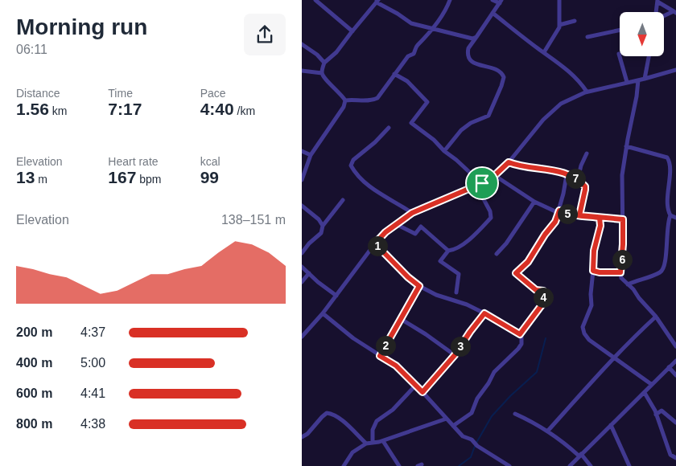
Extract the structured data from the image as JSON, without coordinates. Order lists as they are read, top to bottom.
{
  "north": "bottom",
  "page": {
    "heading": ["Morning run", "06:11"],
    "stats": [
      ["Distance", "1.56 km"],
      ["Time", "7:17"],
      ["Pace", "4:40 /km"],
      ["Elevation", "13 m"],
      ["Heart rate", "167 bpm"],
      ["kcal", "99"]
    ],
    "pins": [
      "7",
      "5",
      "1",
      "6",
      "4",
      "2",
      "3"
    ],
    "chart": ["Elevation", "138–151 m"],
    "list": [
      {
        "name": "200 m",
        "note": "4:37"
      },
      {
        "name": "400 m",
        "note": "5:00"
      },
      {
        "name": "600 m",
        "note": "4:41"
      },
      {
        "name": "800 m",
        "note": "4:38"
      }
    ]
  }
}
